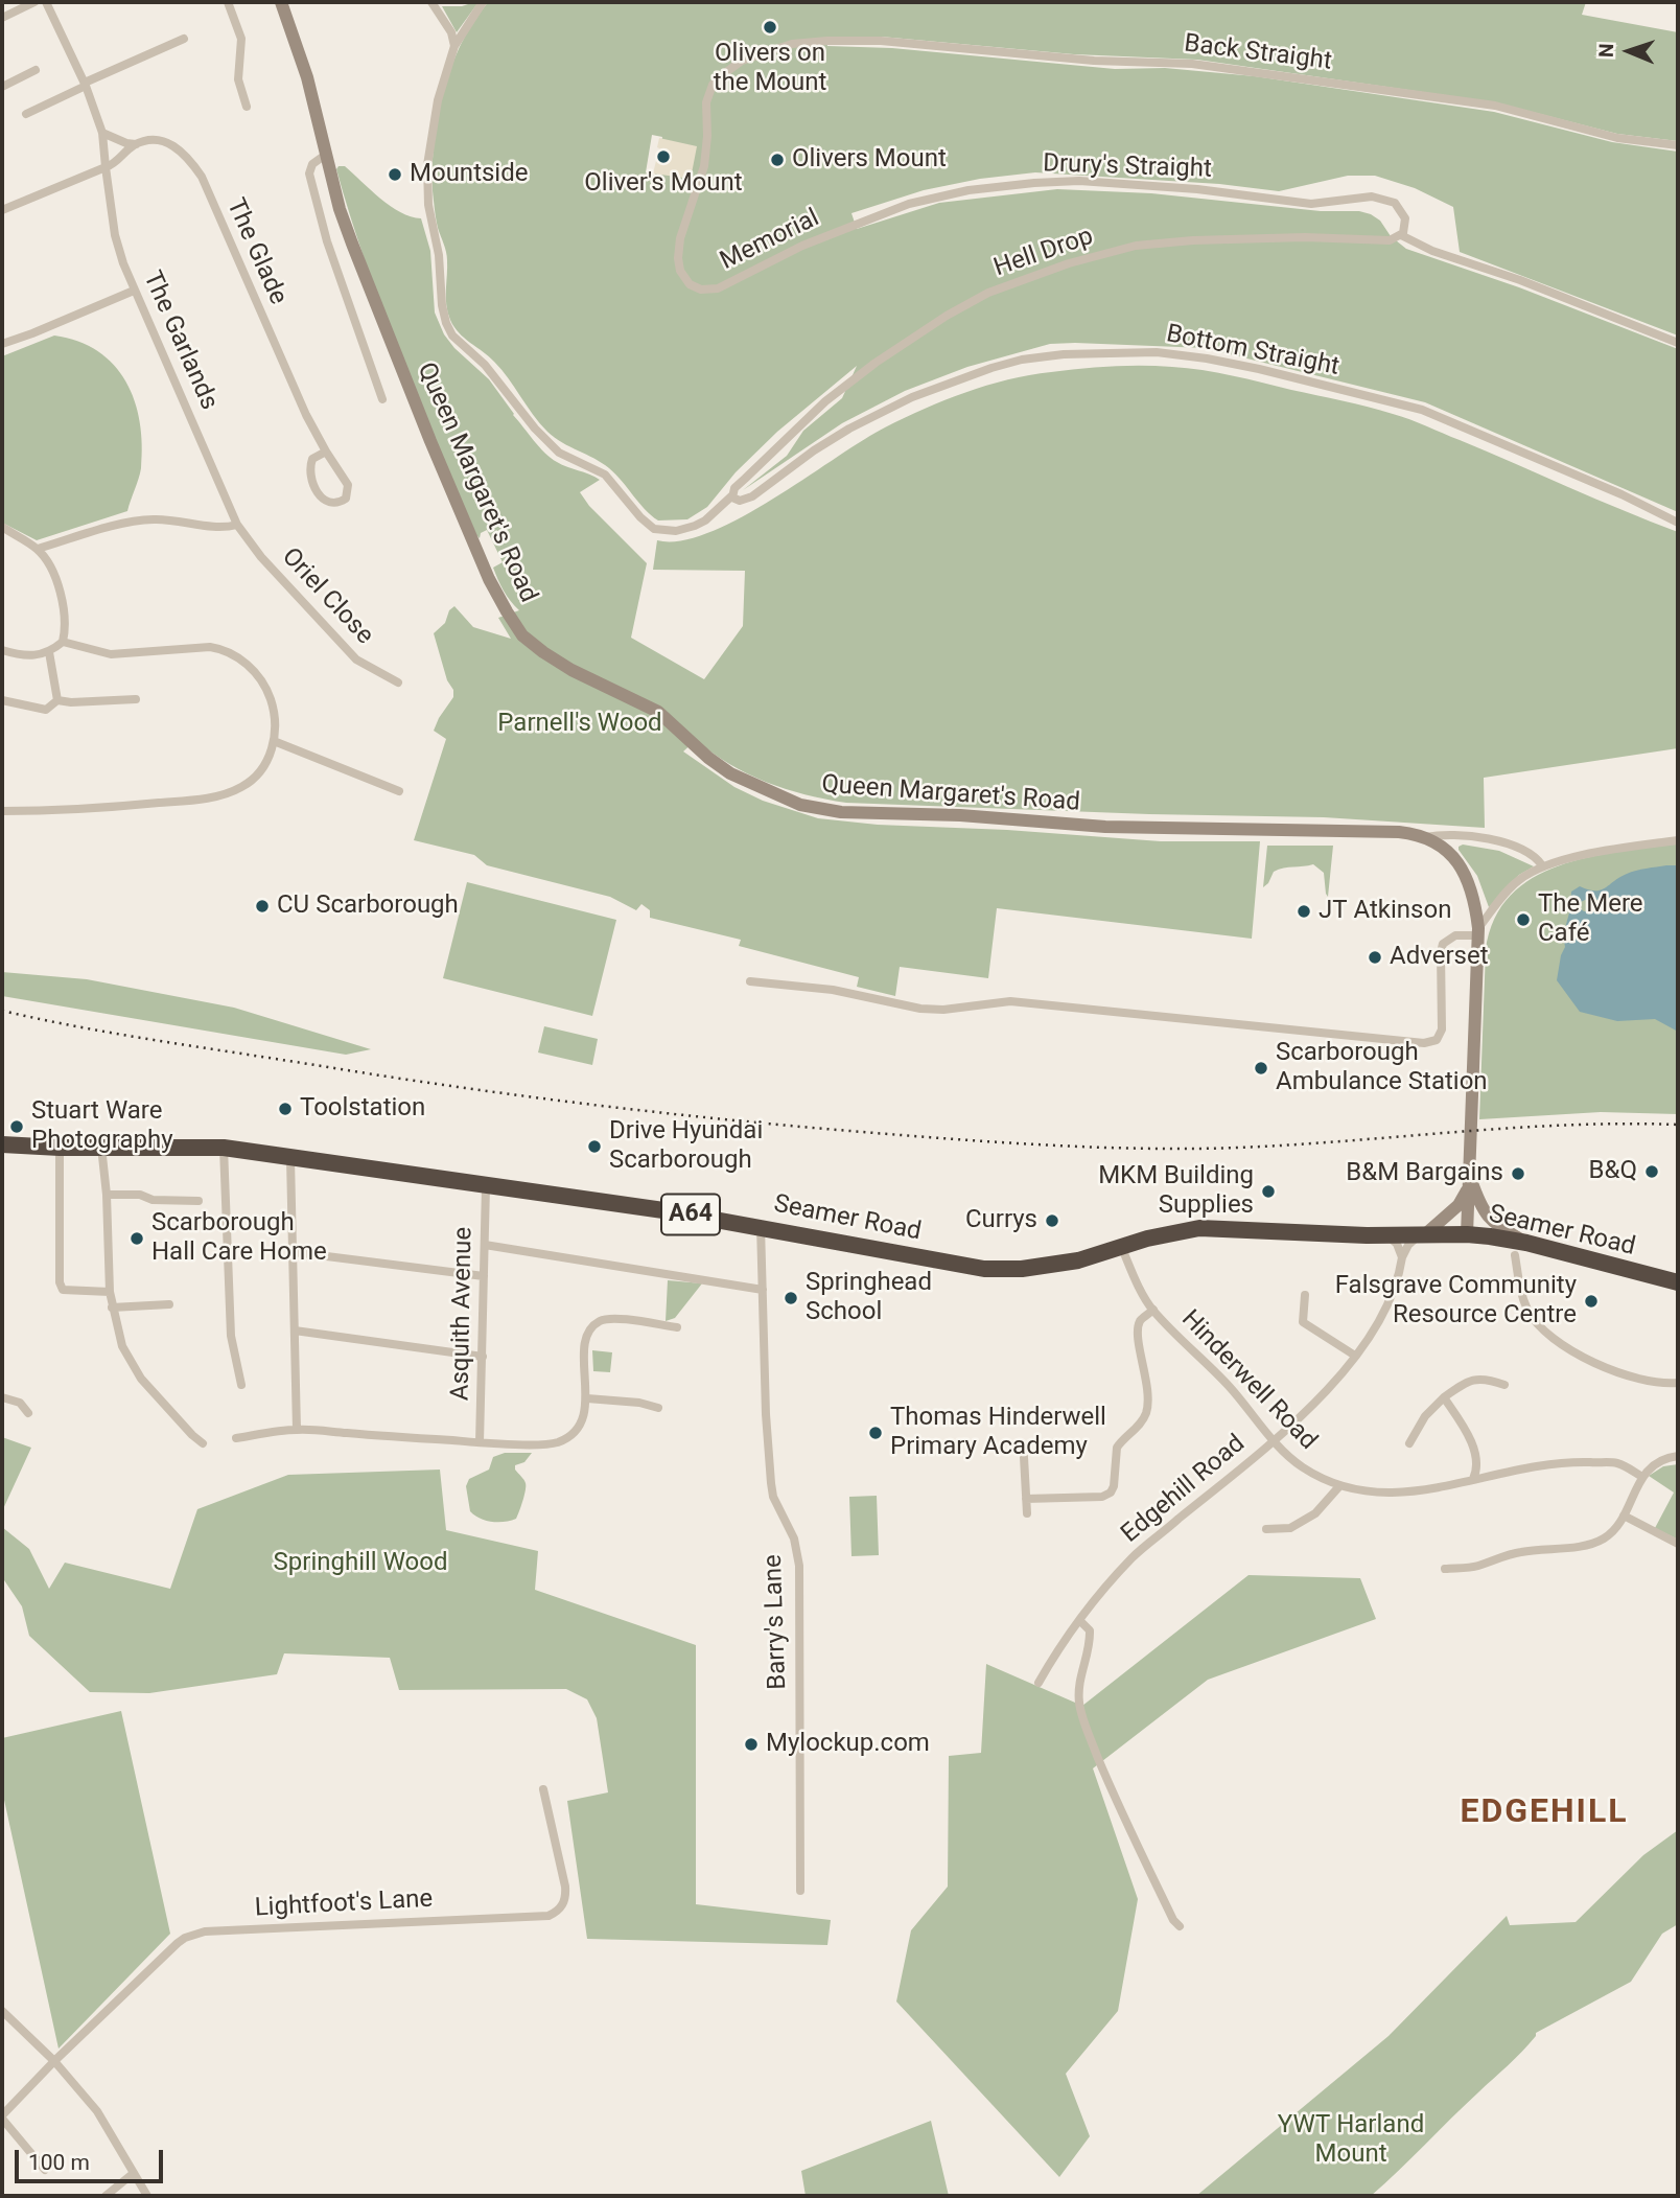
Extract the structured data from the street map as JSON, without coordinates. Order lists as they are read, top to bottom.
{
  "streets": {
    "highway": ["A64", "Seamer Road"],
    "main road": ["Queen Margaret's Road"],
    "street": [
      "Back Straight",
      "Drury's Straight",
      "Memorial",
      "The Glade",
      "Hell Drop",
      "The Garlands",
      "Bottom Straight",
      "Oriel Close",
      "Asquith Avenue",
      "Hinderwell Road",
      "Edgehill Road",
      "Barry's Lane",
      "Lightfoot's Lane"
    ]
  },
  "crossings": [
    ["Back Straight", "Memorial"],
    ["Drury's Straight", "Memorial"],
    ["Drury's Straight", "Hell Drop"],
    ["The Glade", "The Garlands"],
    ["Hell Drop", "Bottom Straight"],
    ["The Garlands", "Oriel Close"],
    ["Queen Margaret's Road", "Seamer Road"],
    ["Seamer Road", "Asquith Avenue"],
    ["Seamer Road", "Hinderwell Road"],
    ["Seamer Road", "Edgehill Road"],
    ["Seamer Road", "Barry's Lane"],
    ["Hinderwell Road", "Edgehill Road"]
  ],
  "districts": ["EDGEHILL"],
  "parks": ["Parnell's Wood", "Springhill Wood", "YWT Harland Mount"],
  "places": [
    "Olivers on the Mount",
    "Oliver's Mount",
    "Olivers Mount",
    "Mountside",
    "CU Scarborough",
    "JT Atkinson",
    "The Mere Café",
    "Adverset",
    "Scarborough Ambulance Station",
    "Toolstation",
    "Stuart Ware Photography",
    "Drive Hyundai Scarborough",
    "B&Q",
    "B&M Bargains",
    "MKM Building Supplies",
    "Currys",
    "Scarborough Hall Care Home",
    "Springhead School",
    "Falsgrave Community Resource Centre",
    "Thomas Hinderwell Primary Academy",
    "Mylockup.com"
  ],
  "scale_bar": "100 m",
  "north": "left"
}
